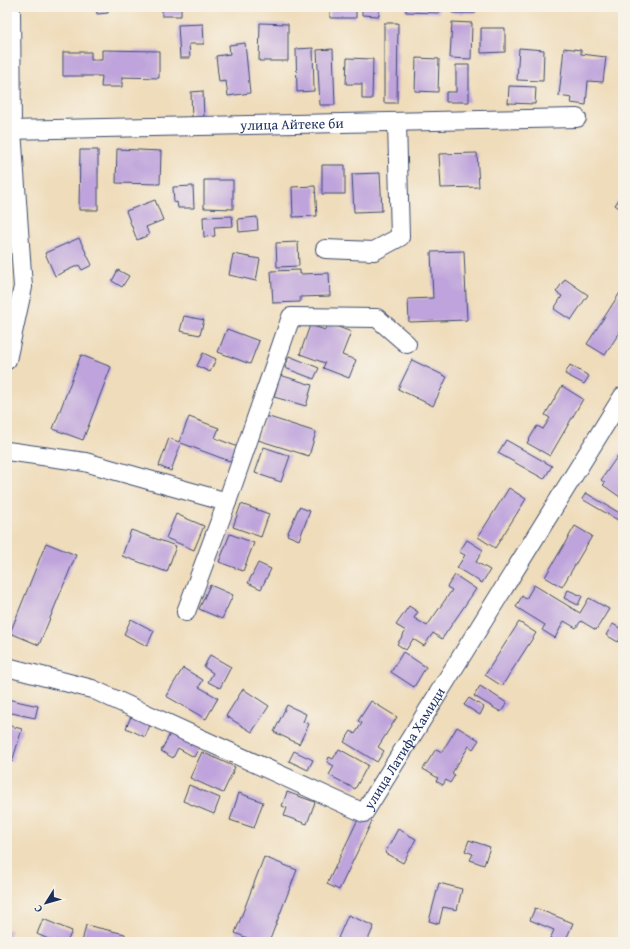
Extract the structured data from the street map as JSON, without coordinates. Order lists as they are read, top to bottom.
{
  "streets": {
    "street": ["улица Айтеке би", "улица Латифа Хамиди"]
  },
  "north": "bottom left"
}
